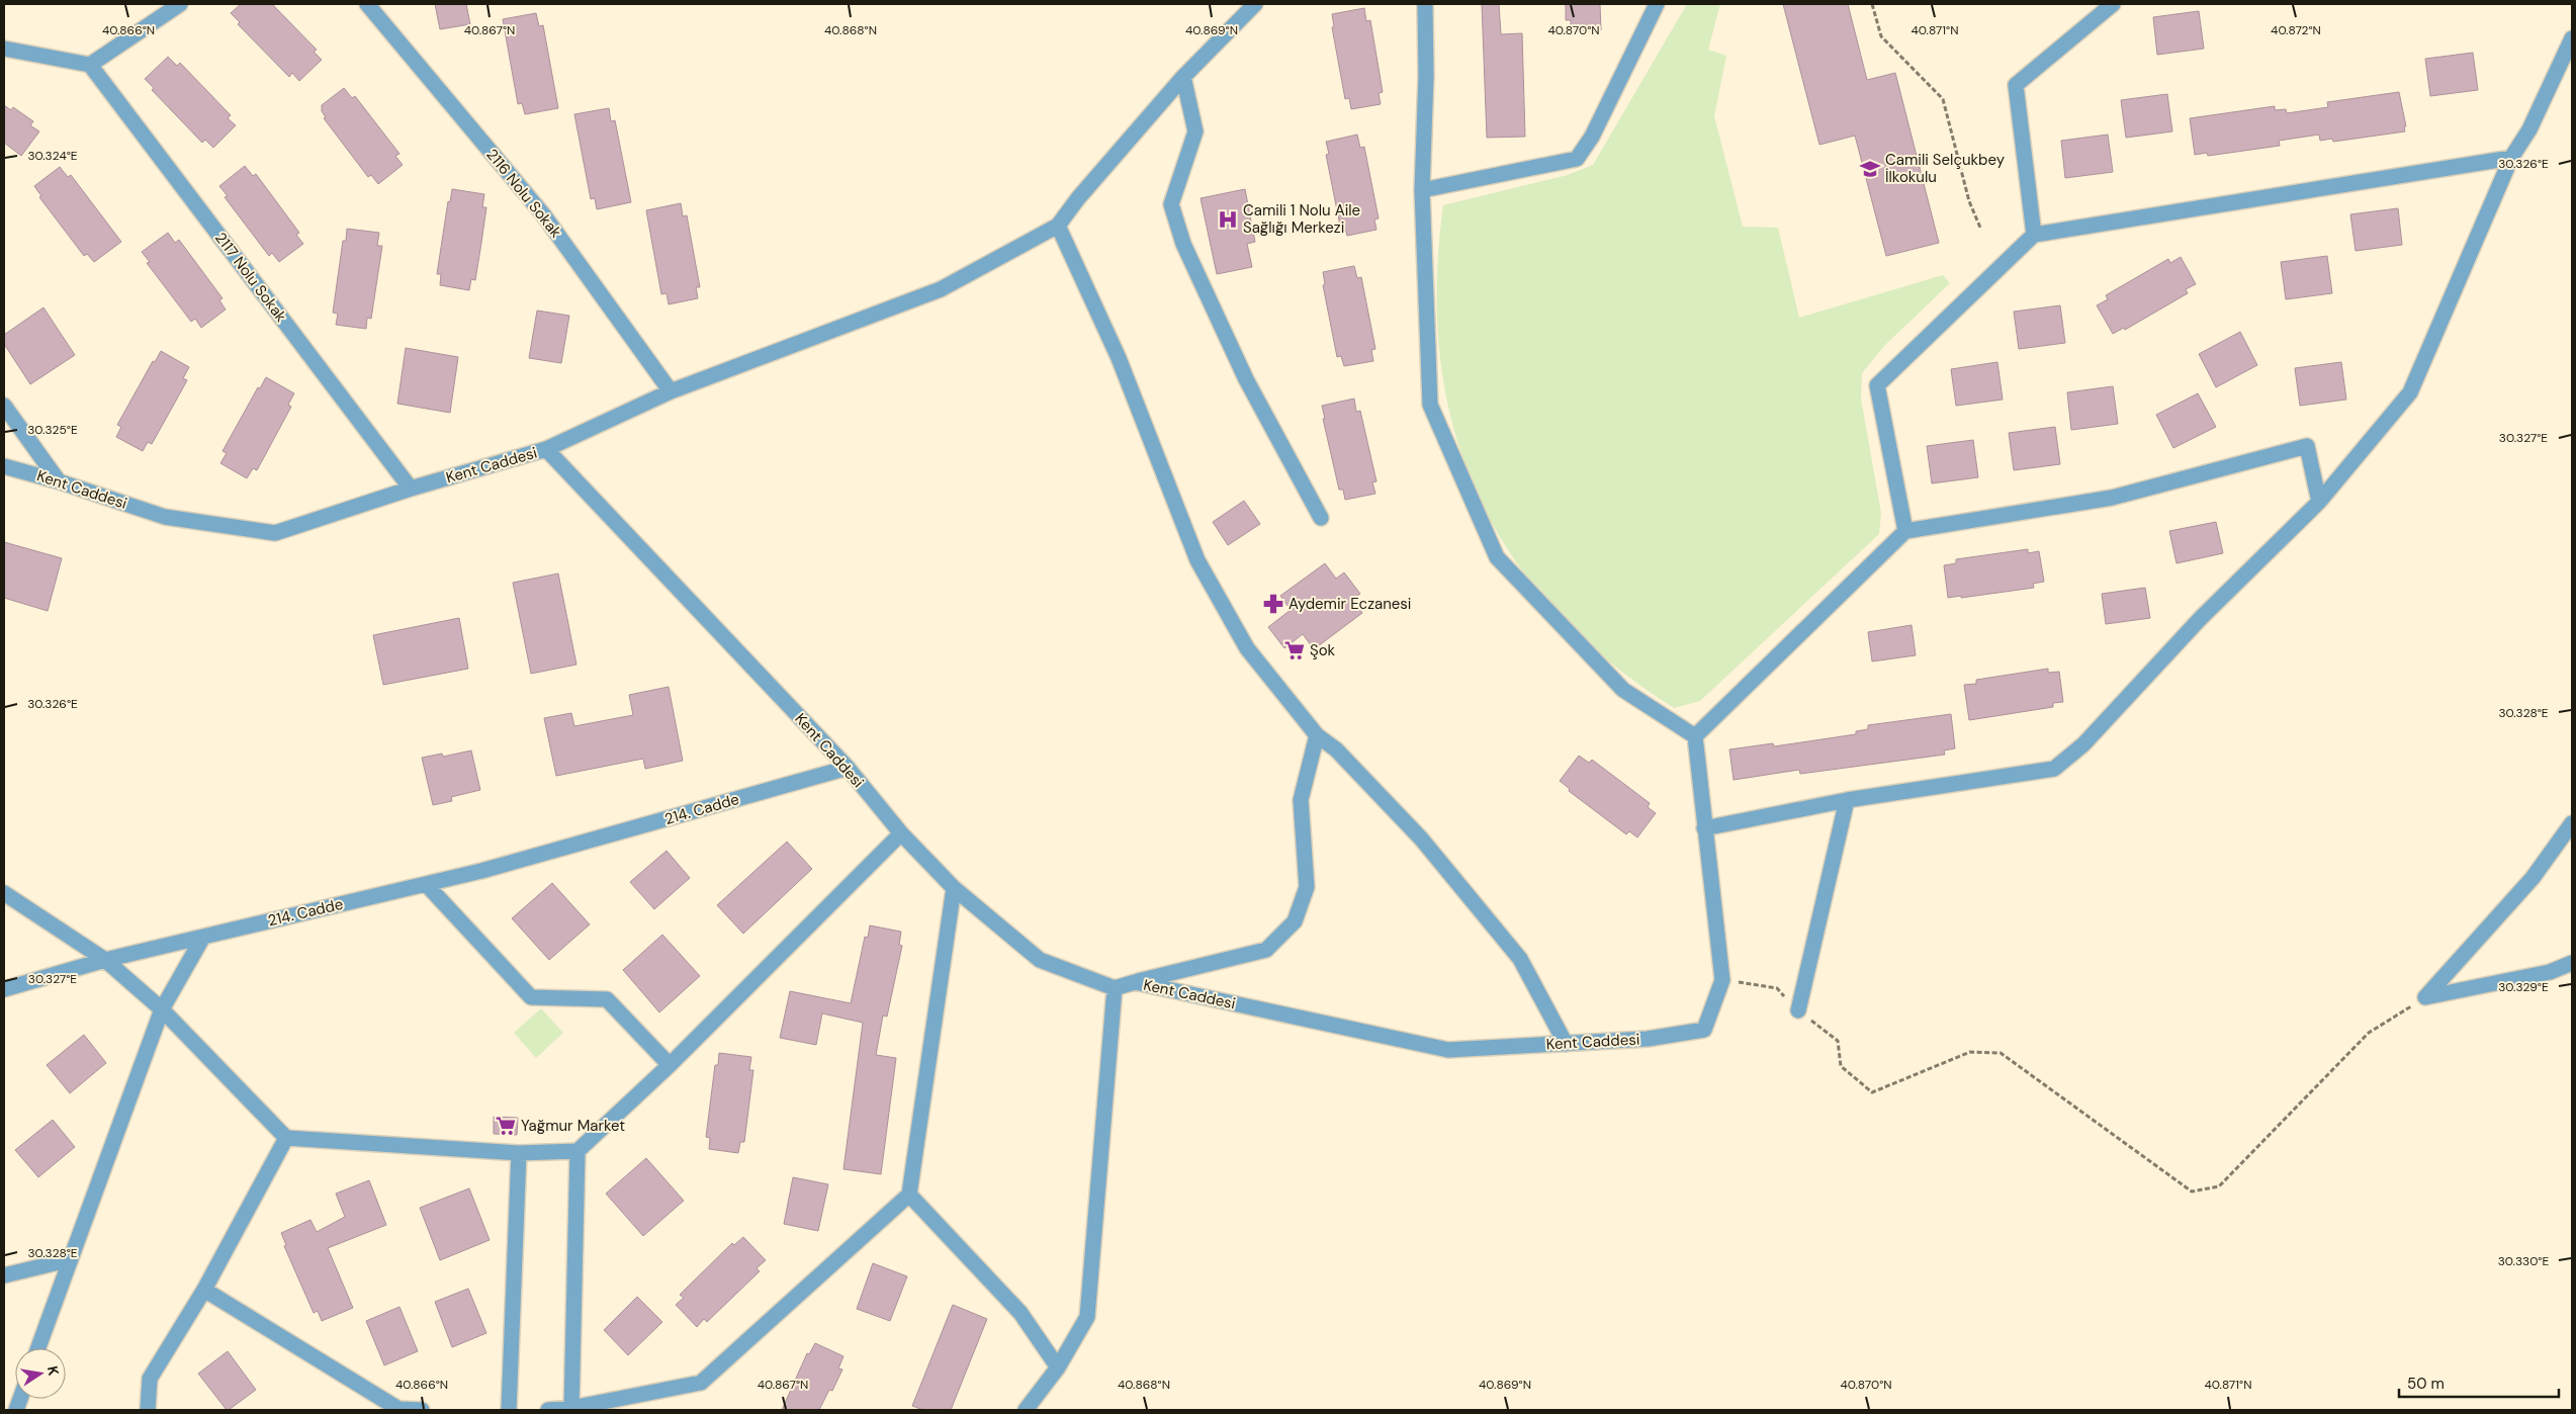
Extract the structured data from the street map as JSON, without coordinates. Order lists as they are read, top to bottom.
{
  "streets": {
    "street": [
      "2116 Nolu Sokak",
      "2117 Nolu Sokak",
      "Kent Caddesi",
      "214. Cadde"
    ]
  },
  "crossings": [
    ["2117 Nolu Sokak", "Kent Caddesi"],
    ["Kent Caddesi", "214. Cadde"]
  ],
  "places": {
    "school or university": ["Camili Selçukbey İlkokulu"],
    "hospital": ["Camili 1 Nolu Aile Sağlığı Merkezi"],
    "pharmacy": ["Aydemir Eczanesi"],
    "supermarket": ["Şok", "Yağmur Market"]
  },
  "scale_bar": "50 m",
  "north": "right",
  "coordinates": [
    "40.866°N",
    "40.867°N",
    "40.868°N",
    "40.869°N",
    "40.870°N",
    "40.871°N",
    "40.872°N",
    "30.324°E",
    "30.326°E",
    "30.325°E",
    "30.327°E",
    "30.328°E",
    "30.329°E",
    "30.330°E"
  ]
}
